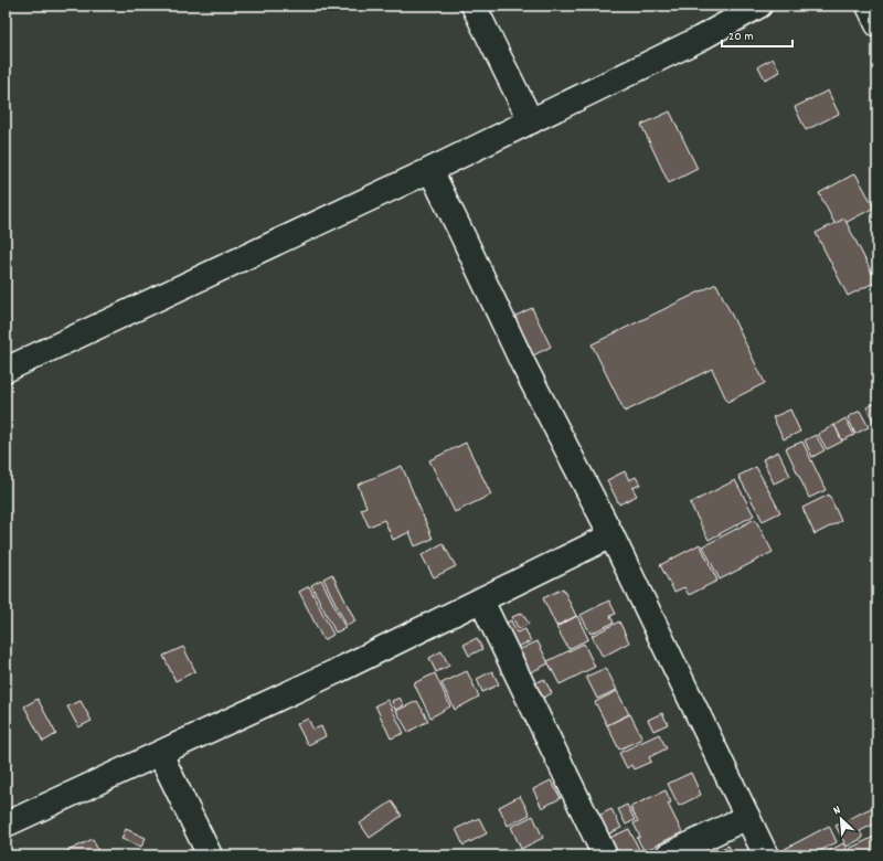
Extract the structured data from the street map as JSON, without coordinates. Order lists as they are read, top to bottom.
{
  "scale_bar": "20 m",
  "north": "top left"
}
